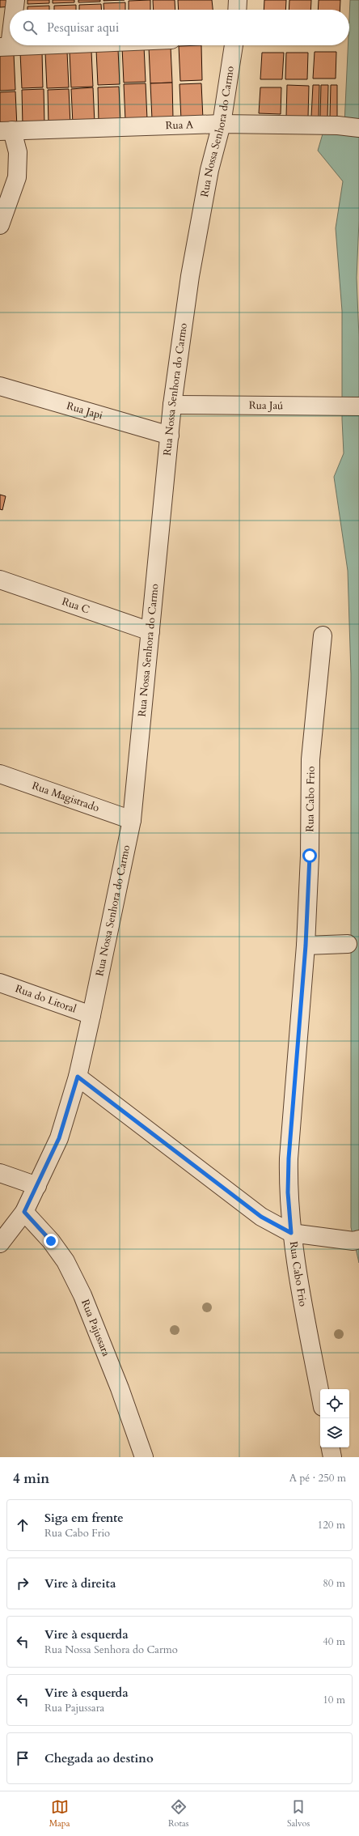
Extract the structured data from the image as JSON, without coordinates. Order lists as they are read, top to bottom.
{
  "streets": {
    "street": [
      "Rua A",
      "Rua Nossa Senhora do Carmo",
      "Rua Jaú",
      "Rua Japi",
      "Rua C",
      "Rua Magistrado",
      "Rua Cabo Frio",
      "Rua do Litoral",
      "Rua Pajussara"
    ]
  },
  "crossings": [
    ["Rua A", "Rua Nossa Senhora do Carmo"],
    ["Rua Nossa Senhora do Carmo", "Rua Jaú"],
    ["Rua Nossa Senhora do Carmo", "Rua Japi"],
    ["Rua Nossa Senhora do Carmo", "Rua C"],
    ["Rua Nossa Senhora do Carmo", "Rua Magistrado"],
    ["Rua Nossa Senhora do Carmo", "Rua do Litoral"],
    ["Rua Nossa Senhora do Carmo", "Rua Pajussara"]
  ],
  "page": {
    "search": "Pesquisar aqui",
    "heading": ["4 min", "A pé · 250 m"],
    "list": [
      ["Siga em frente", "Rua Cabo Frio", "120 m"],
      ["Vire à direita", "80 m"],
      ["Vire à esquerda", "Rua Nossa Senhora do Carmo", "40 m"],
      ["Vire à esquerda", "Rua Pajussara", "10 m"],
      "Chegada ao destino"
    ],
    "nav": ["Mapa", "Rotas", "Salvos"]
  }
}
